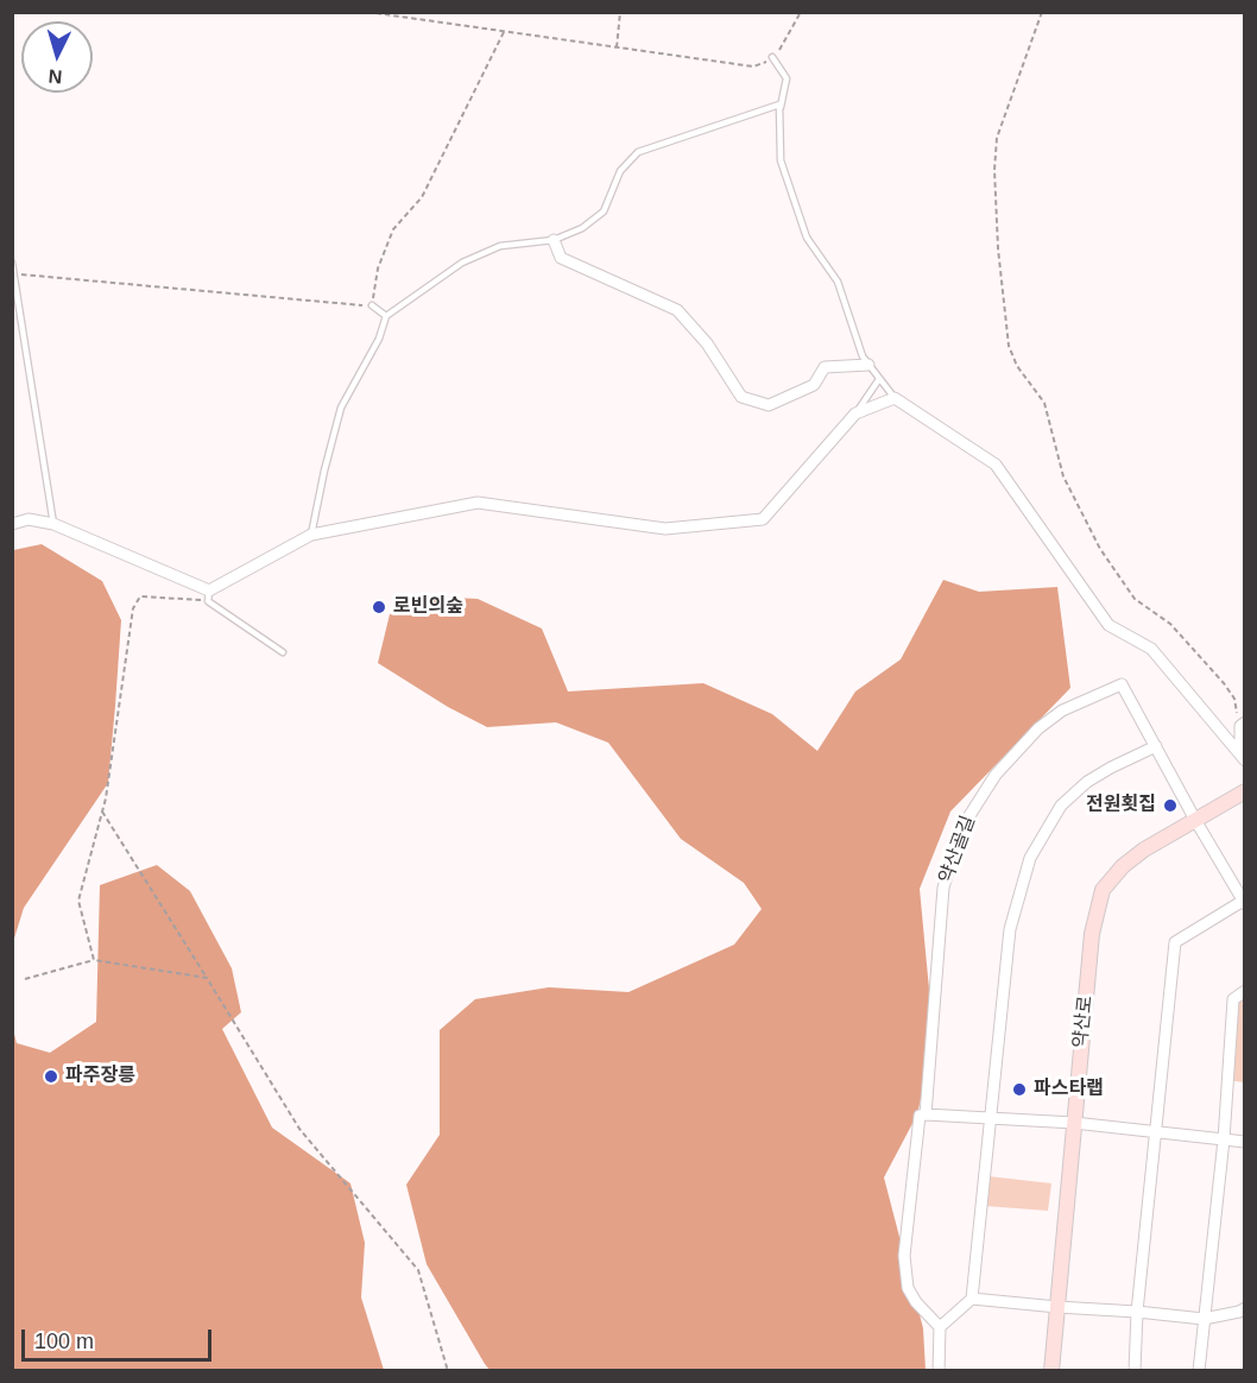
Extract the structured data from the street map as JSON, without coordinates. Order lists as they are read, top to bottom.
{
  "streets": {
    "street": ["약산골길", "약산로"]
  },
  "crossings": [
    ["약산골길", "약산로"]
  ],
  "places": [
    "로빈의숲",
    "전원횟집",
    "파주장릉",
    "파스타랩"
  ],
  "scale_bar": "100 m",
  "north": "bottom"
}
